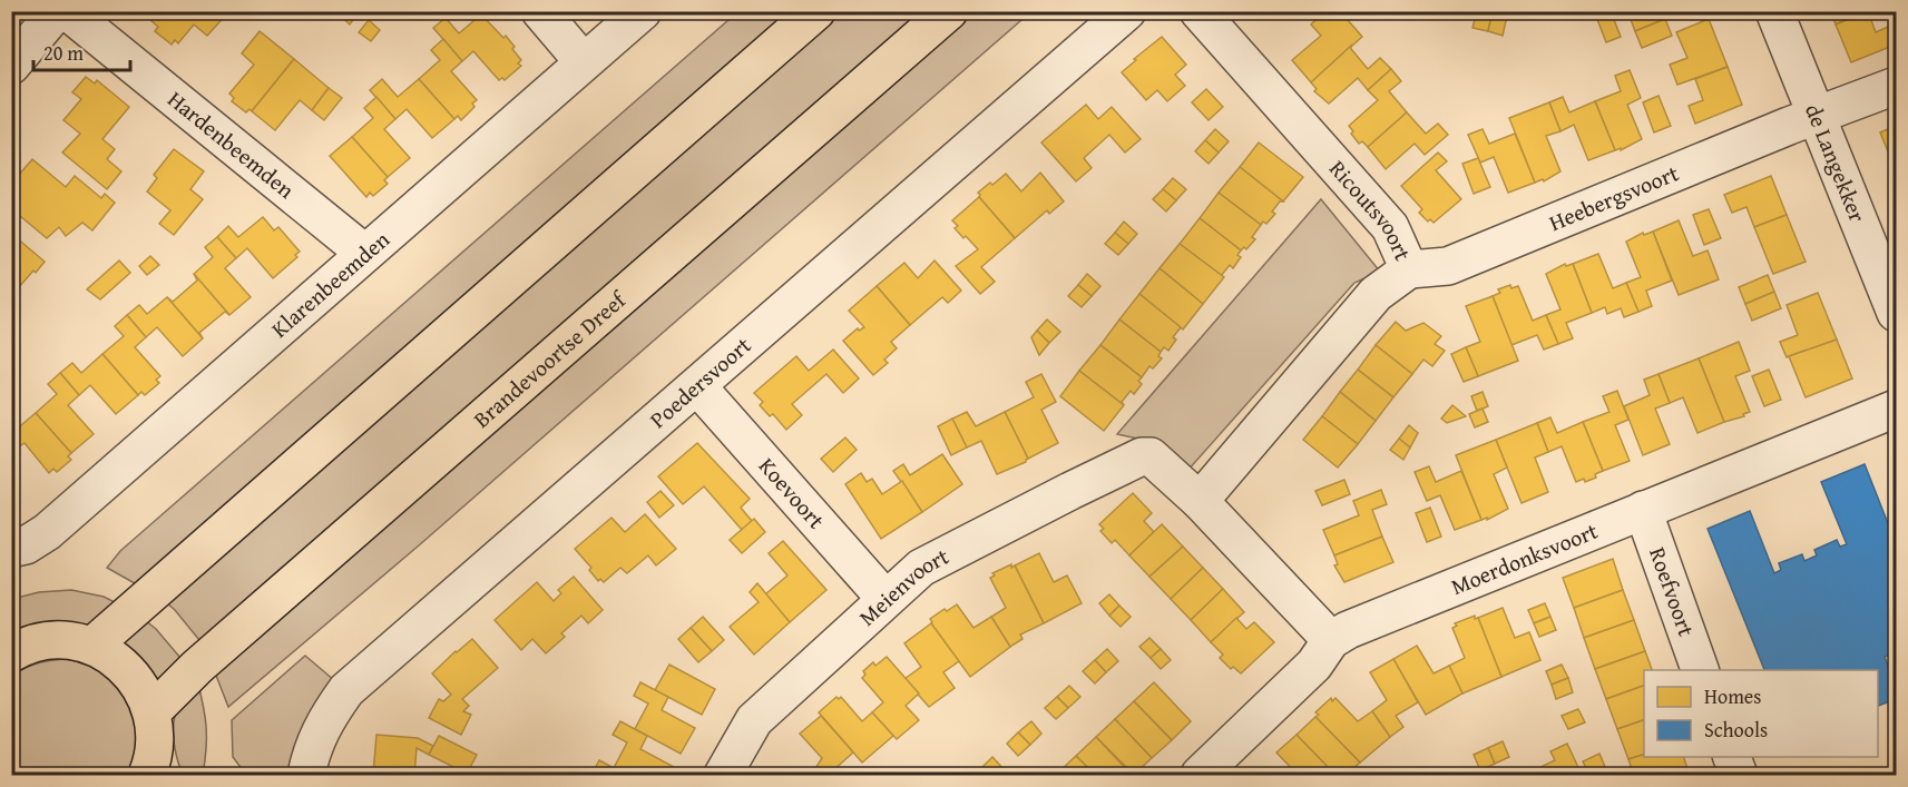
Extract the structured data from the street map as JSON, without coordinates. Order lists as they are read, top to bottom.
{
  "streets": {
    "main road": ["Brandevoortse Dreef"],
    "street": [
      "Hardenbeemden",
      "de Langekker",
      "Heebergsvoort",
      "Ricoutsvoort",
      "Klarenbeemden",
      "Poedersvoort",
      "Koevoort",
      "Moerdonksvoort",
      "Meienvoort",
      "Roefvoort"
    ]
  },
  "crossings": [
    ["Hardenbeemden", "Klarenbeemden"],
    ["de Langekker", "Heebergsvoort"],
    ["Heebergsvoort", "Ricoutsvoort"],
    ["Ricoutsvoort", "Meienvoort"],
    ["Poedersvoort", "Koevoort"],
    ["Koevoort", "Meienvoort"],
    ["Moerdonksvoort", "Roefvoort"]
  ],
  "legend": ["Homes", "Schools"],
  "scale_bar": "20 m"
}
